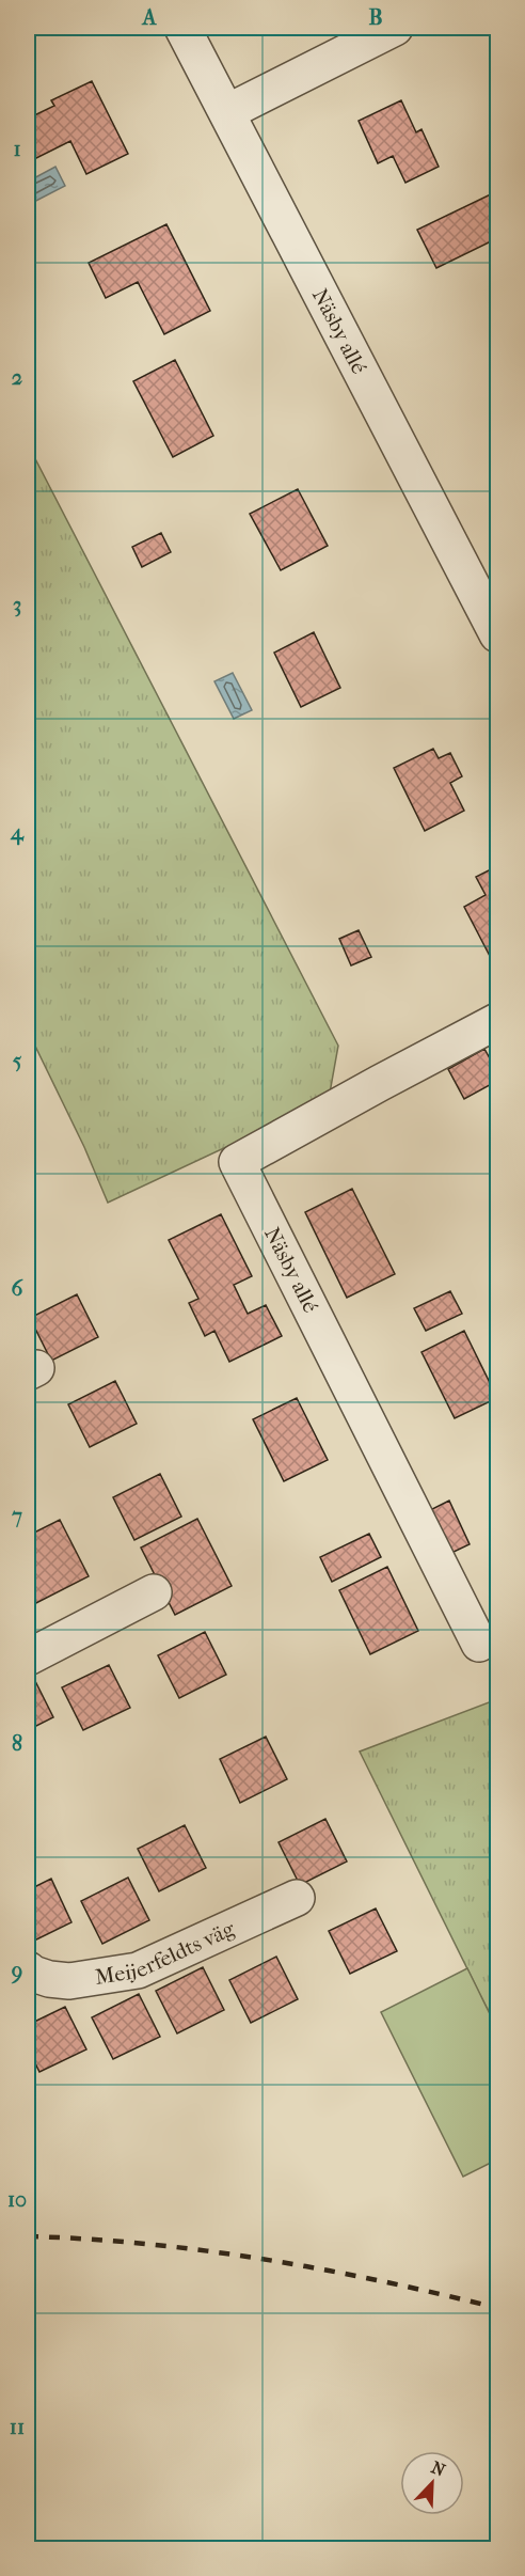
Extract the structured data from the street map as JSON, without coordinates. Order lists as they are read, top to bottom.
{
  "streets": {
    "street": ["Näsby allé", "Meijerfeldts väg"]
  },
  "north": "top right",
  "grid": {
    "columns": ["A", "B"],
    "rows": [
      "1",
      "2",
      "3",
      "4",
      "5",
      "6",
      "7",
      "8",
      "9",
      "10",
      "11"
    ]
  }
}
